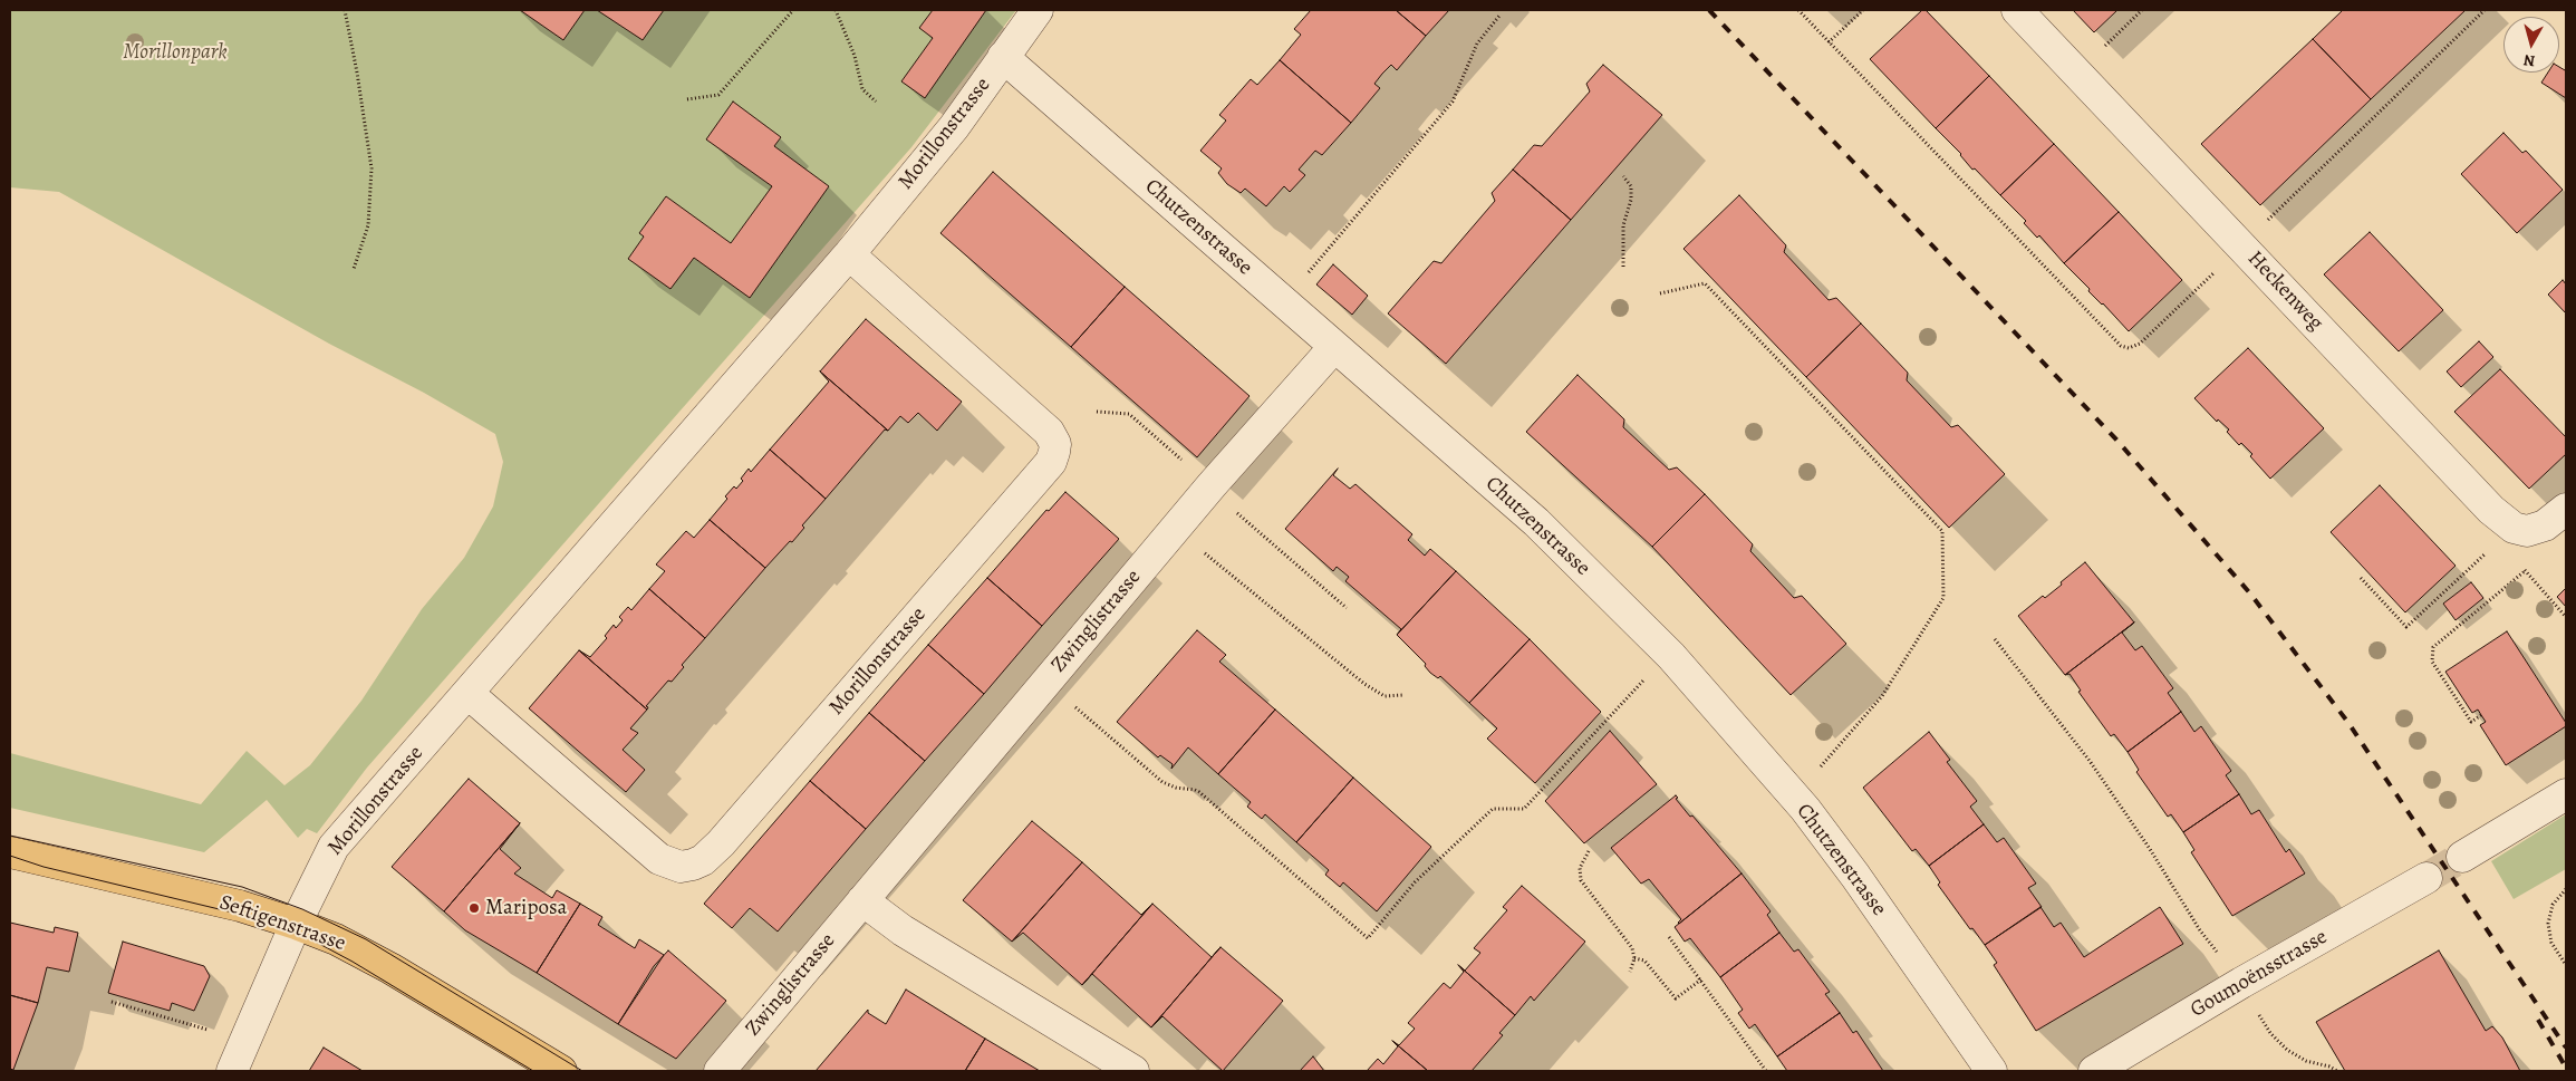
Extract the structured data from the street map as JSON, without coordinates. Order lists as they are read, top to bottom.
{
  "streets": {
    "main road": ["Seftigenstrasse"],
    "street": [
      "Morillonstrasse",
      "Chutzenstrasse",
      "Heckenweg",
      "Zwinglistrasse",
      "Goumoënsstrasse"
    ]
  },
  "crossings": [
    ["Morillonstrasse", "Chutzenstrasse"],
    ["Morillonstrasse", "Seftigenstrasse"],
    ["Chutzenstrasse", "Zwinglistrasse"]
  ],
  "parks": ["Morillonpark"],
  "places": ["Mariposa"],
  "north": "bottom"
}
